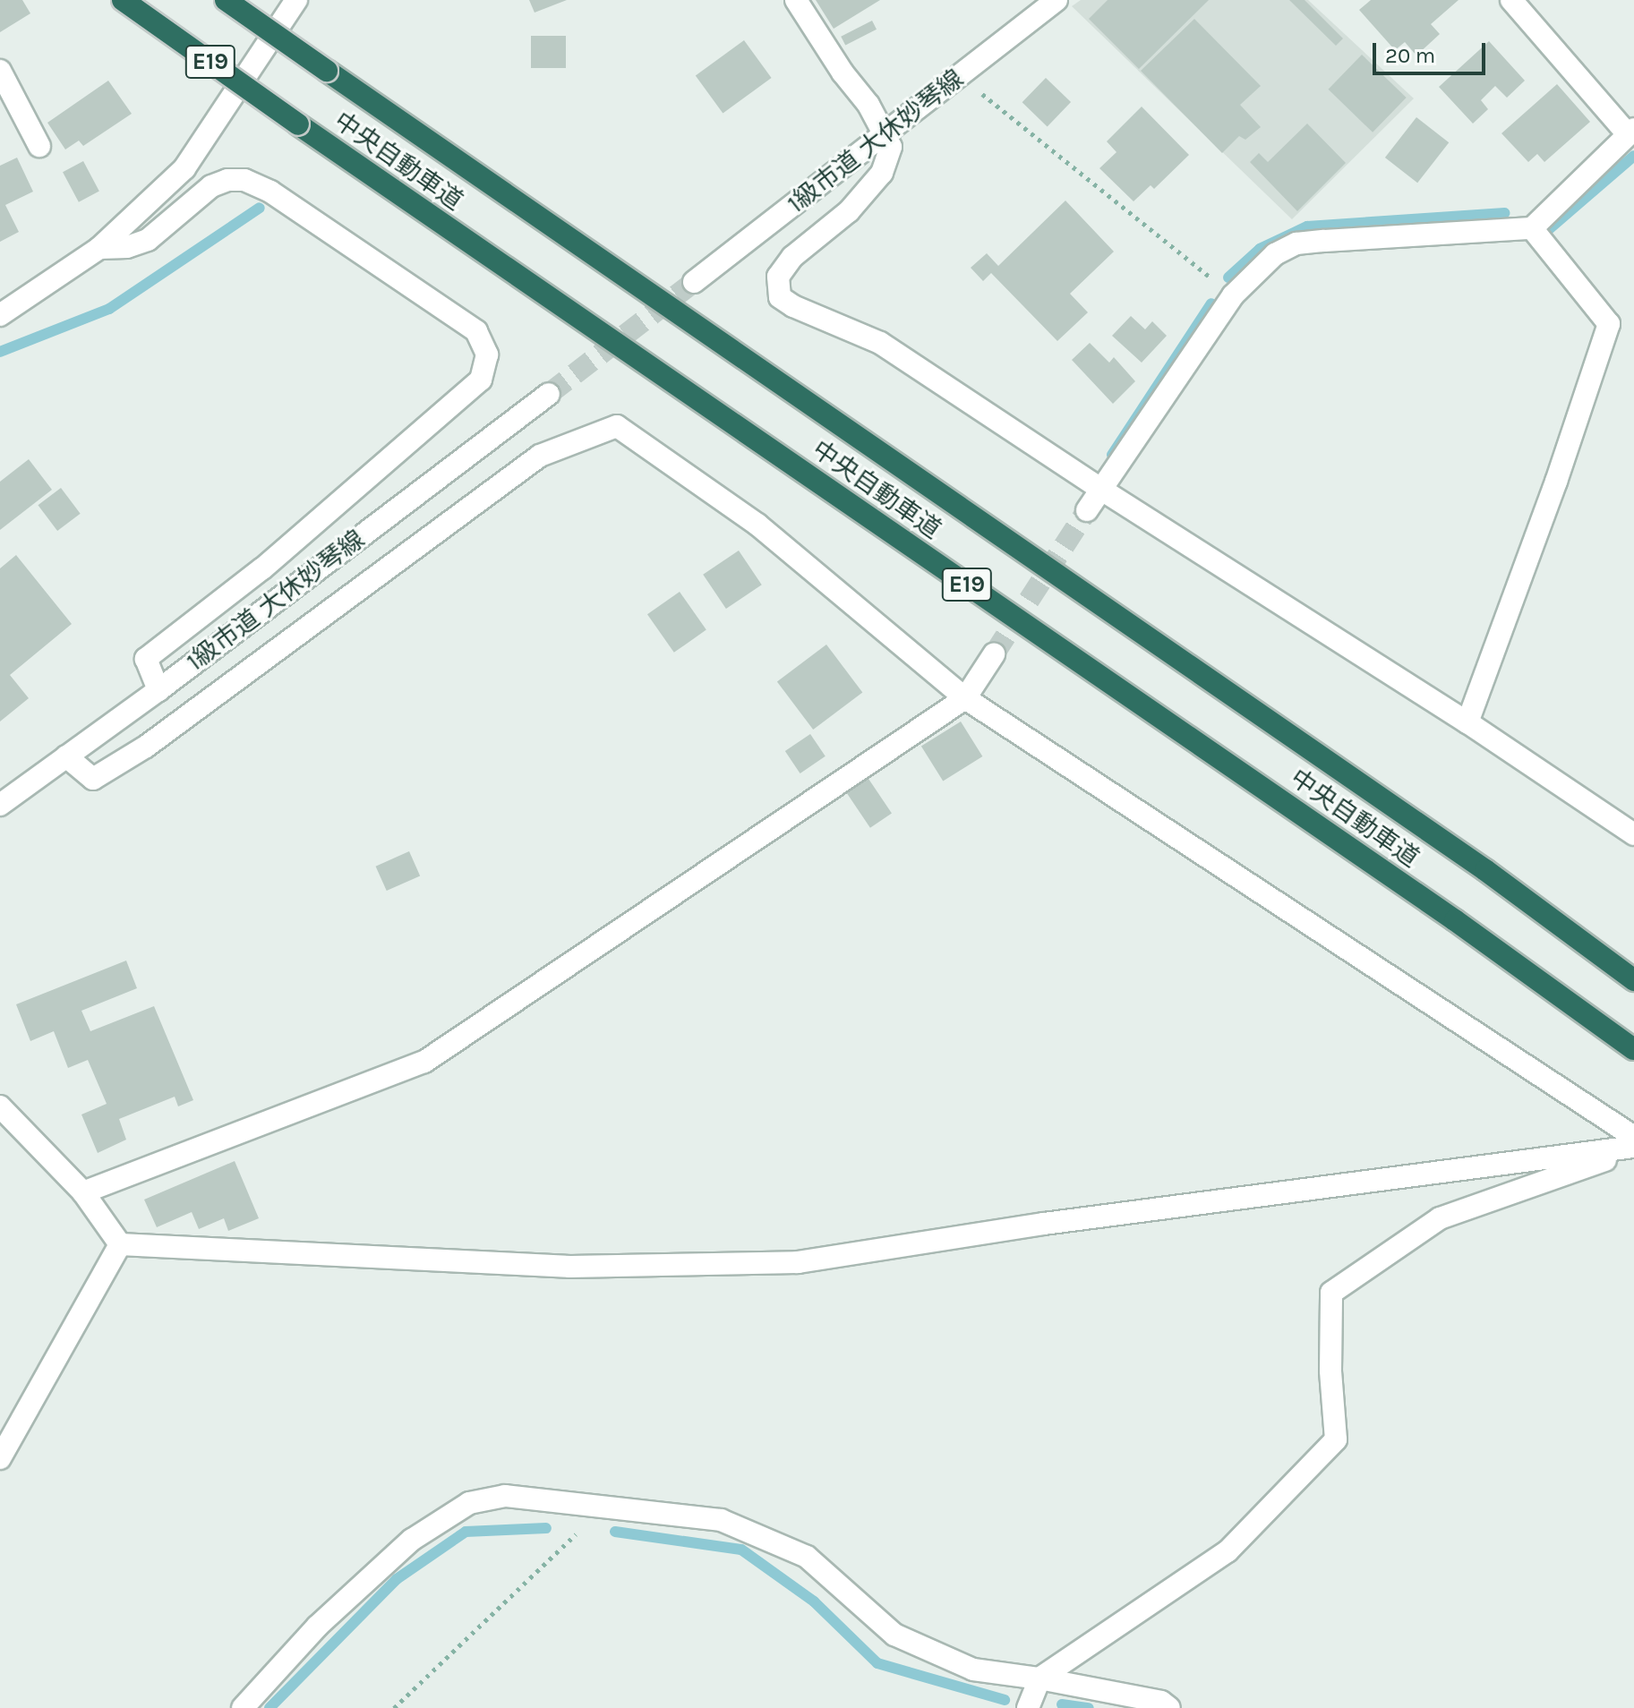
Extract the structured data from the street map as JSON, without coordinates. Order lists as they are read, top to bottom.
{
  "streets": {
    "highway": ["E19", "中央自動車道"],
    "street": ["1級市道 大休妙琴線"]
  },
  "scale_bar": "20 m"
}
